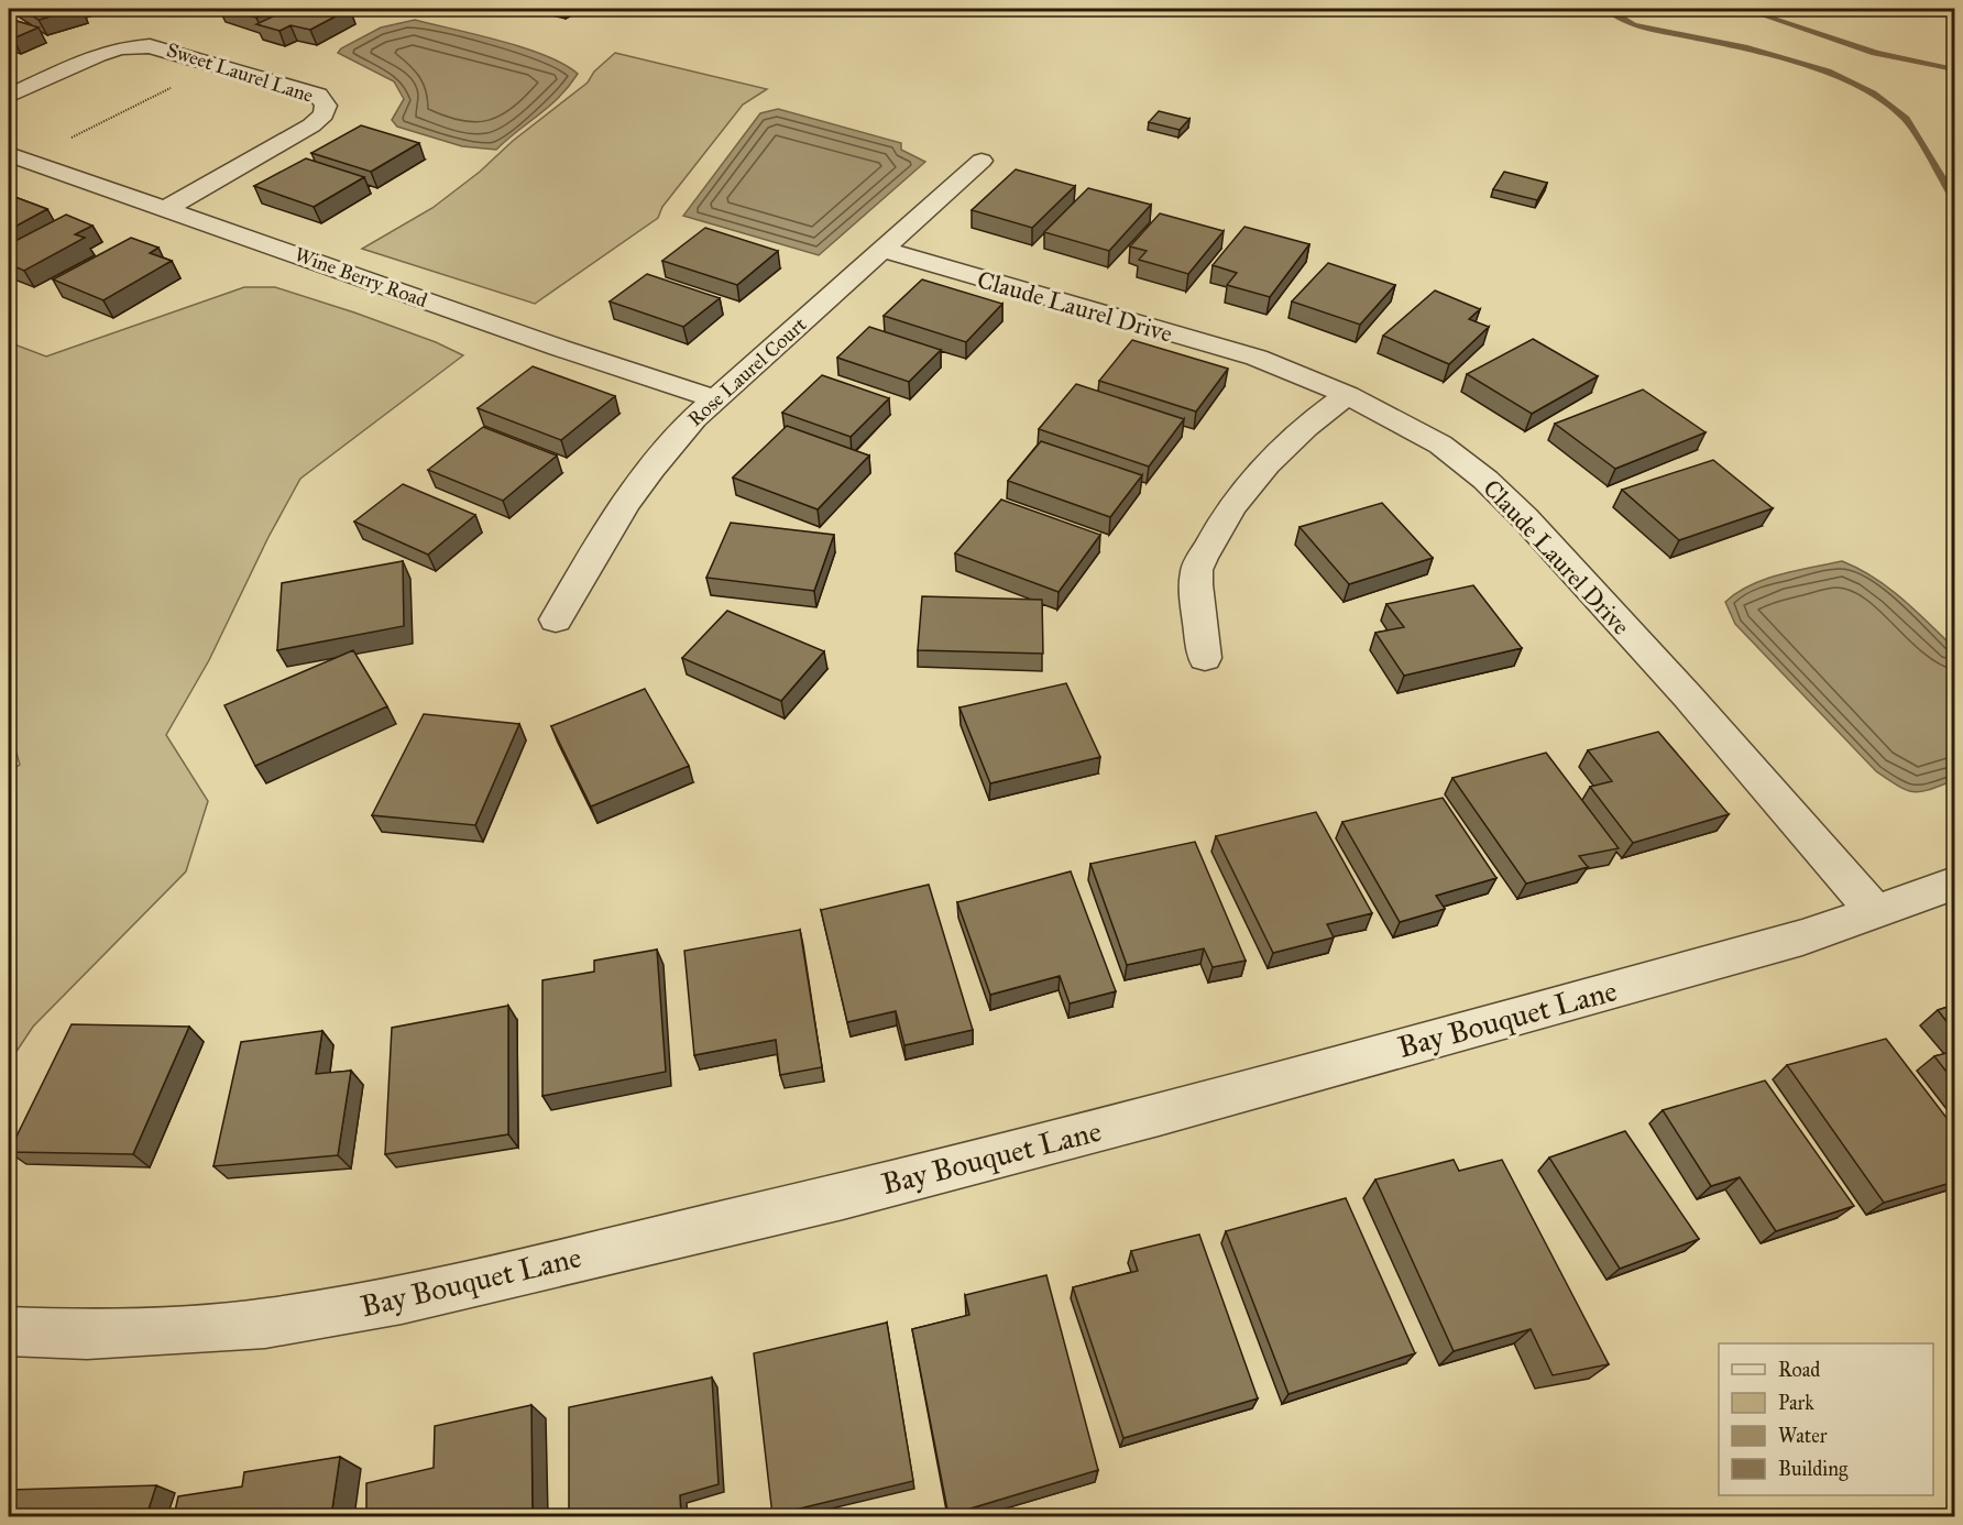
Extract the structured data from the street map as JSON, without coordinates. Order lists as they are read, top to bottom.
{
  "streets": {
    "street": [
      "Sweet Laurel Lane",
      "Wine Berry Road",
      "Claude Laurel Drive",
      "Rose Laurel Court",
      "Bay Bouquet Lane"
    ]
  },
  "crossings": [
    ["Sweet Laurel Lane", "Wine Berry Road"],
    ["Wine Berry Road", "Rose Laurel Court"],
    ["Claude Laurel Drive", "Rose Laurel Court"],
    ["Claude Laurel Drive", "Bay Bouquet Lane"]
  ],
  "legend": [
    "Road",
    "Park",
    "Water",
    "Building"
  ]
}
